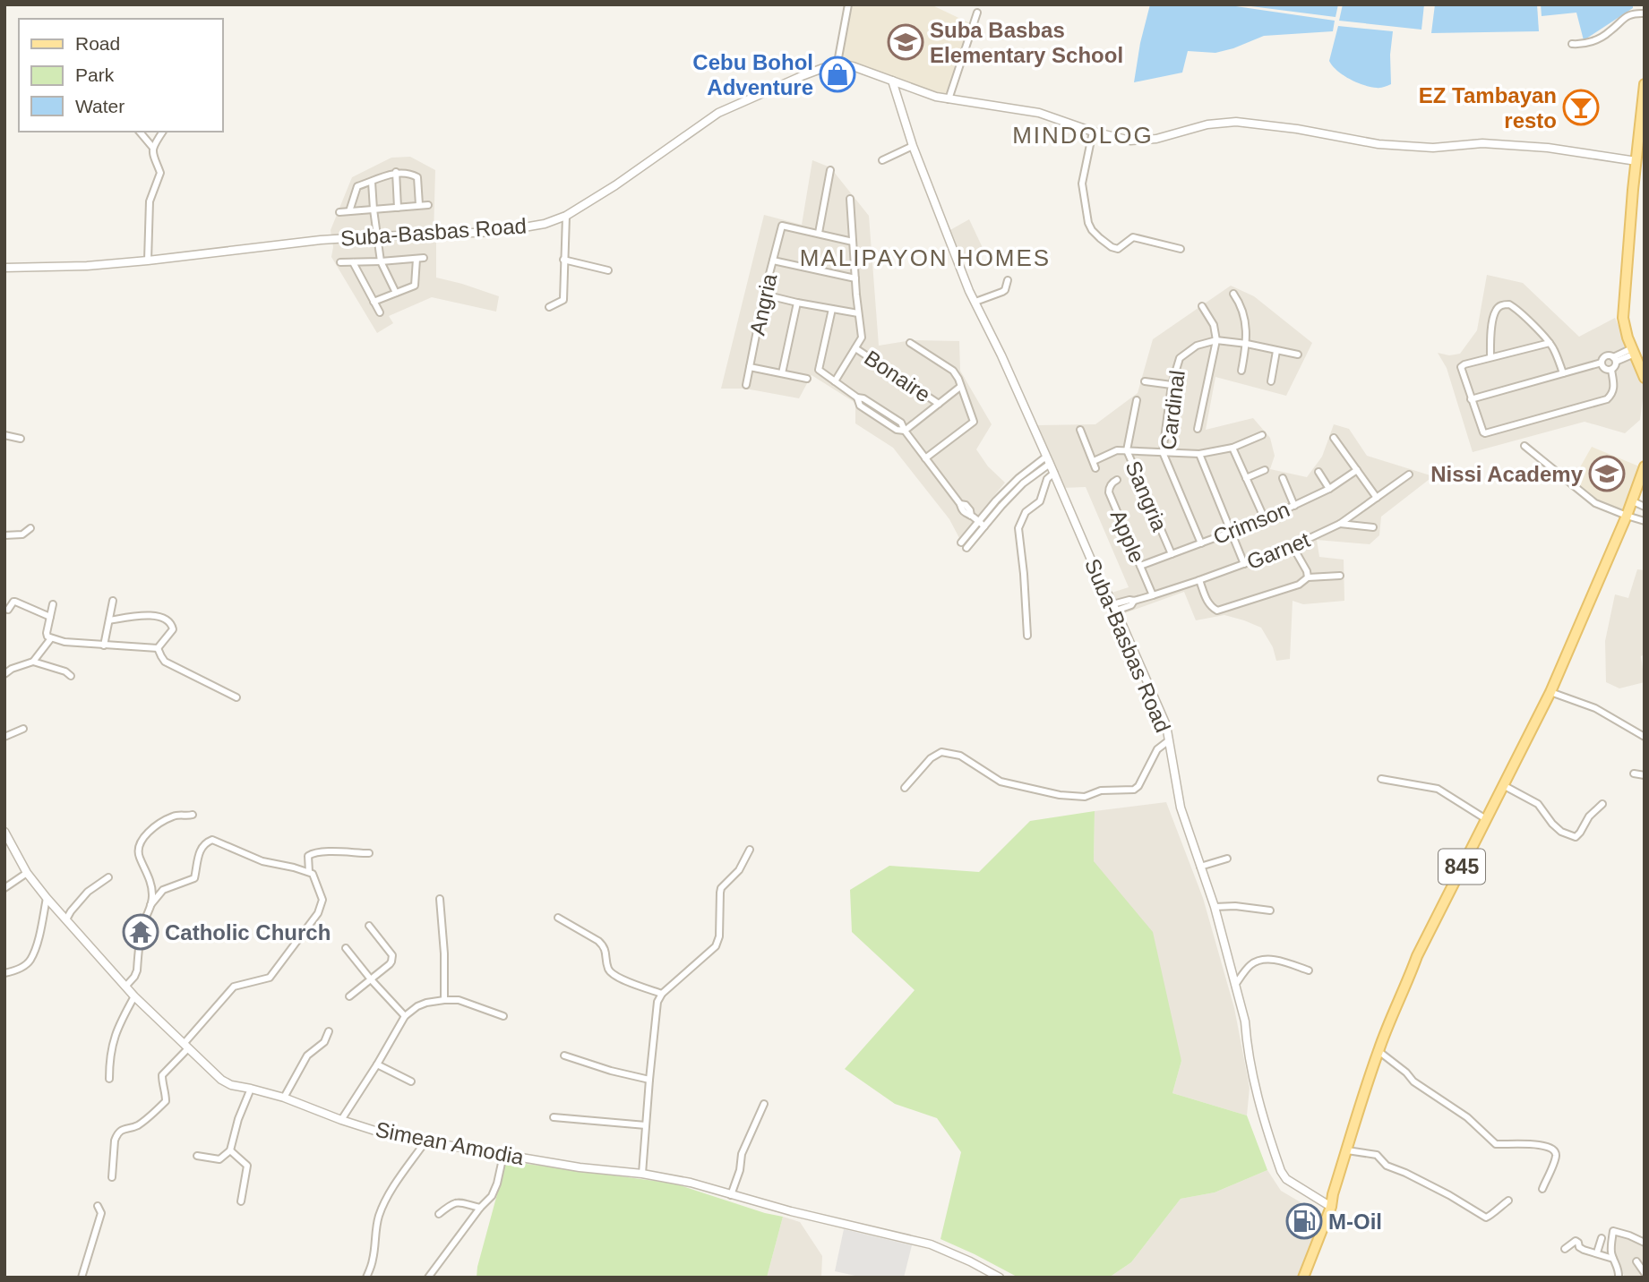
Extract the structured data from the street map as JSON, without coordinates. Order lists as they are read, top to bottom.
{
  "streets": {
    "main road": ["845"],
    "street": [
      "Suba-Basbas Road",
      "Angria",
      "Bonaire",
      "Cardinal",
      "Sangria",
      "Crimson",
      "Apple",
      "Garnet",
      "Simean Amodia"
    ]
  },
  "crossings": [
    ["Suba-Basbas Road", "Garnet"],
    ["Suba-Basbas Road", "845"],
    ["Cardinal", "Crimson"],
    ["Sangria", "Crimson"],
    ["Crimson", "Apple"],
    ["Apple", "Garnet"]
  ],
  "districts": ["MINDOLOG", "MALIPAYON HOMES"],
  "places": {
    "school or university": ["Suba Basbas Elementary School", "Nissi Academy"],
    "shop": ["Cebu Bohol Adventure"],
    "bar": ["EZ Tambayan resto"],
    "temple": ["Catholic Church"],
    "fuel station": ["M-Oil"]
  },
  "legend": ["Road", "Park", "Water"]
}
